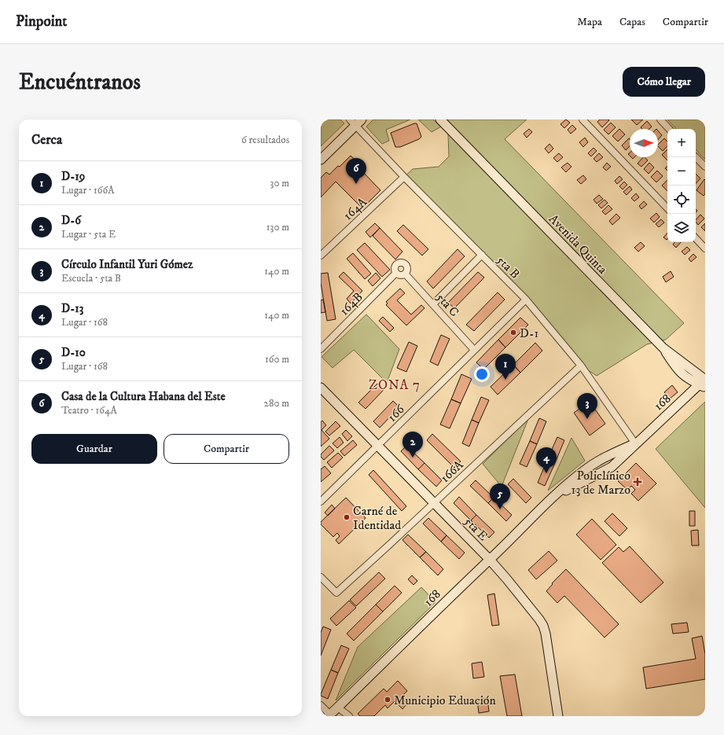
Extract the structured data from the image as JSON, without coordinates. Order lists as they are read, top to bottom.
{
  "streets": {
    "street": [
      "164A",
      "Avenida Quinta",
      "5ta B",
      "164B",
      "5ta C",
      "168",
      "166",
      "166A",
      "5ta E"
    ]
  },
  "crossings": [
    ["164A", "5ta B"],
    ["Avenida Quinta", "168"],
    ["5ta B", "168"],
    ["5ta B", "166"],
    ["5ta B", "166A"],
    ["164B", "5ta C"],
    ["5ta C", "166"],
    ["168", "5ta E"],
    ["166", "5ta E"],
    ["166A", "5ta E"]
  ],
  "districts": ["ZONA 7"],
  "places": {
    "other": ["D-1", "Carné de Identidad", "Municipio Eduación"],
    "health": ["Policlínico 13 de Marzo"]
  },
  "north": "right",
  "page": {
    "header": "Pinpoint",
    "nav": ["Mapa", "Capas", "Compartir"],
    "buttons": [
      "Cómo llegar",
      ["Guardar", "Compartir"]
    ],
    "title": "Encuéntranos",
    "heading": ["Cerca", "6 resultados"],
    "map_buttons": ["+", "−"],
    "pins": [
      "6",
      "1",
      "3",
      "2",
      "4",
      "5"
    ],
    "list": [
      {
        "mark": "1",
        "name": "D-19",
        "note": "Lugar · 166A",
        "value": "30 m"
      },
      {
        "mark": "2",
        "name": "D-6",
        "note": "Lugar · 5ta E",
        "value": "130 m"
      },
      {
        "mark": "3",
        "name": "Círculo Infantil Yuri Gómez",
        "note": "Escuela · 5ta B",
        "value": "140 m"
      },
      {
        "mark": "4",
        "name": "D-13",
        "note": "Lugar · 168",
        "value": "140 m"
      },
      {
        "mark": "5",
        "name": "D-10",
        "note": "Lugar · 168",
        "value": "160 m"
      },
      {
        "mark": "6",
        "name": "Casa de la Cultura Habana del Este",
        "note": "Teatro · 164A",
        "value": "280 m"
      }
    ]
  }
}
